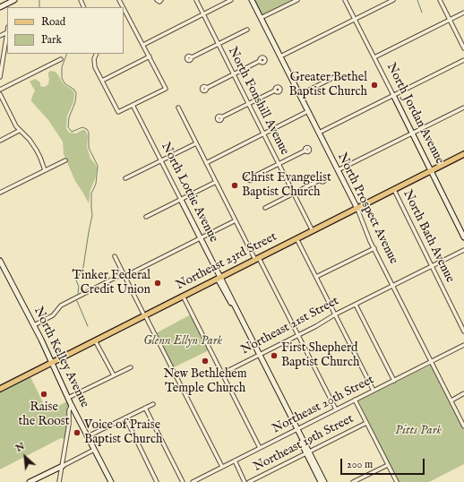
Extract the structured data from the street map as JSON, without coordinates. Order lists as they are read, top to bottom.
{
  "streets": {
    "main road": ["Northeast 23rd Street"],
    "street": [
      "North Fonshill Avenue",
      "North Jordan Avenue",
      "North Lottie Avenue",
      "North Prospect Avenue",
      "North Bath Avenue",
      "Northeast 21st Street",
      "North Kelley Avenue",
      "Northeast 20th Street",
      "Northeast 19th Street"
    ]
  },
  "crossings": [
    ["North Fonshill Avenue", "Northeast 23rd Street"],
    ["North Jordan Avenue", "Northeast 23rd Street"],
    ["North Lottie Avenue", "Northeast 23rd Street"],
    ["North Lottie Avenue", "Northeast 21st Street"],
    ["North Lottie Avenue", "Northeast 20th Street"],
    ["North Lottie Avenue", "Northeast 19th Street"],
    ["North Prospect Avenue", "Northeast 23rd Street"],
    ["North Prospect Avenue", "Northeast 21st Street"],
    ["North Prospect Avenue", "Northeast 20th Street"],
    ["North Bath Avenue", "Northeast 23rd Street"],
    ["North Bath Avenue", "Northeast 21st Street"],
    ["Northeast 23rd Street", "North Kelley Avenue"]
  ],
  "parks": ["Glenn Ellyn Park", "Pitts Park"],
  "places": [
    "Greater Bethel Baptist Church",
    "Christ Evangelist Baptist Church",
    "Tinker Federal Credit Union",
    "First Shepherd Baptist Church",
    "New Bethlehem Temple Church",
    "Raise the Roost",
    "Voice of Praise Baptist Church"
  ],
  "legend": ["Road", "Park"],
  "scale_bar": "200 m",
  "north": "top left"
}
